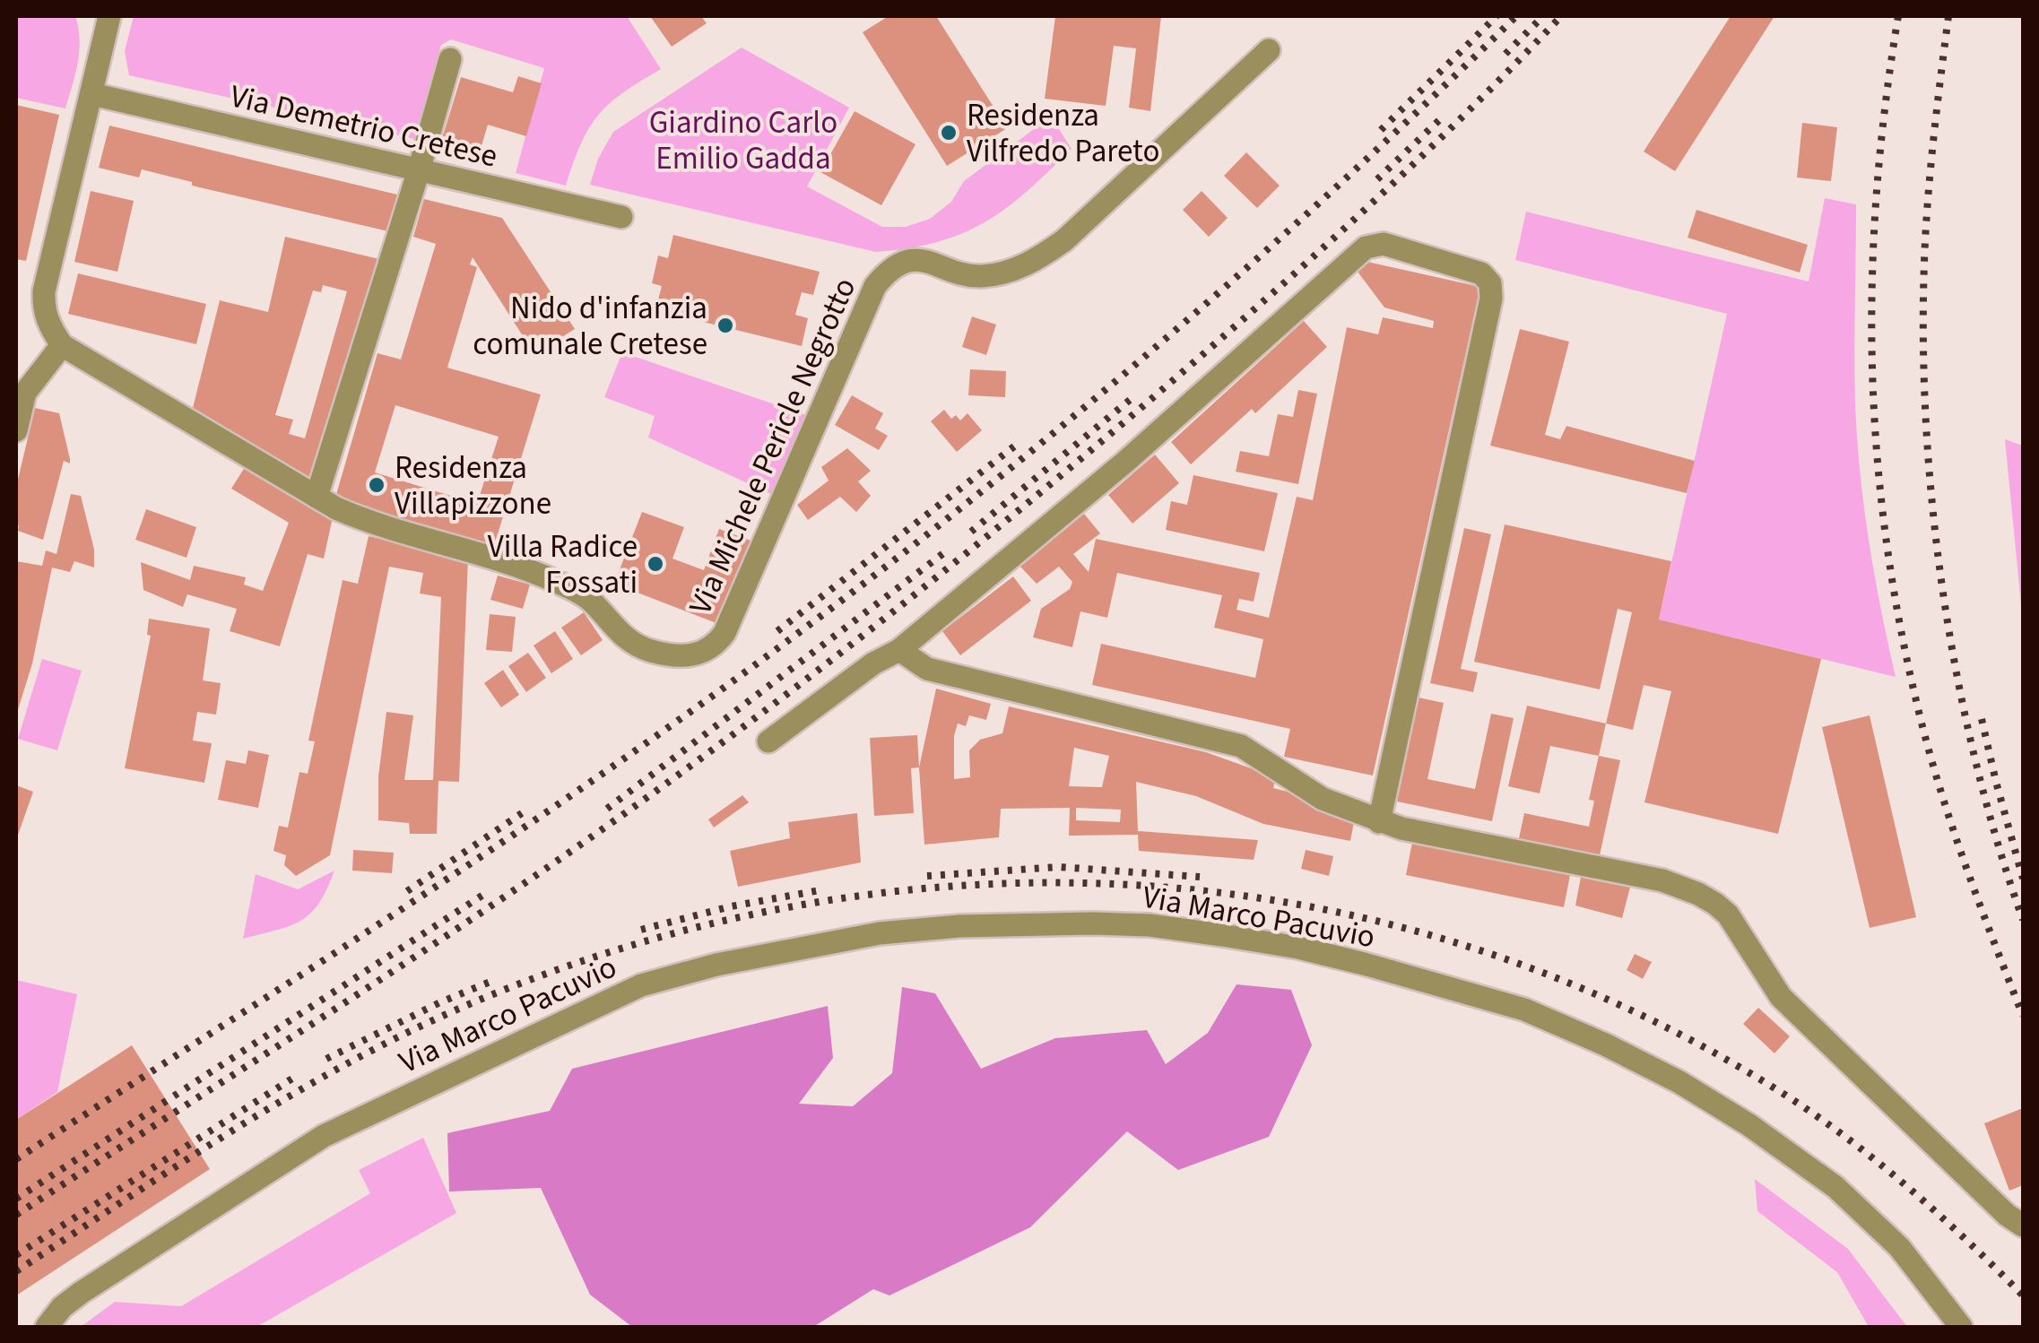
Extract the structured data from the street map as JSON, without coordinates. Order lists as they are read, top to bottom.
{
  "streets": {
    "street": ["Via Demetrio Cretese", "Via Michele Pericle Negrotto", "Via Marco Pacuvio"]
  },
  "parks": ["Giardino Carlo Emilio Gadda"],
  "places": [
    "Residenza Vilfredo Pareto",
    "Nido d'infanzia comunale Cretese",
    "Residenza Villapizzone",
    "Villa Radice Fossati"
  ]
}
